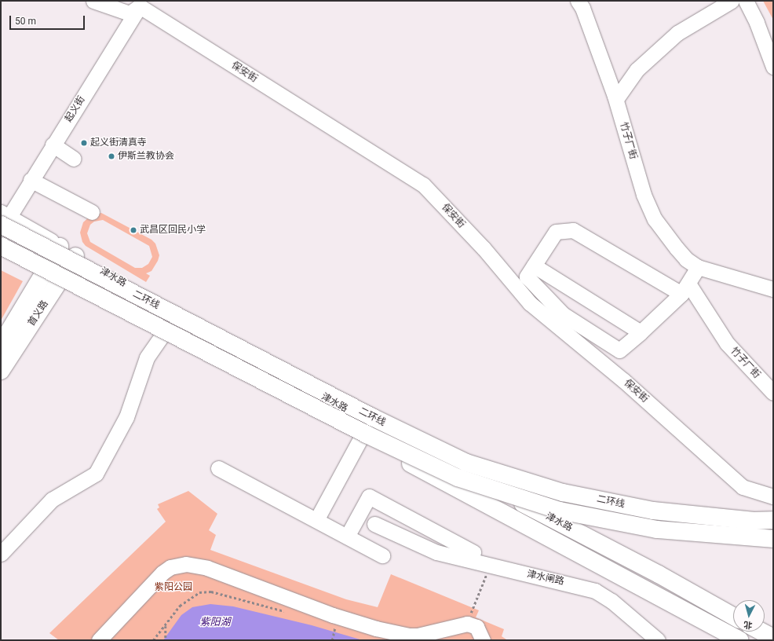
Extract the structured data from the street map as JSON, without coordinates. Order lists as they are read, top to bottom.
{
  "streets": {
    "main road": ["津水路", "二环线", "首义路"],
    "street": [
      "保安街",
      "起义街",
      "竹子厂街",
      "津水闸路"
    ]
  },
  "crossings": [
    ["保安街", "起义街"],
    ["起义街", "津水路"],
    ["起义街", "二环线"],
    ["津水路", "二环线"],
    ["津水路", "首义路"]
  ],
  "water": ["紫阳湖"],
  "parks": ["紫阳公园"],
  "places": ["起义街清真寺", "伊斯兰教协会", "武昌区回民小学"],
  "scale_bar": "50 m",
  "north": "bottom"
}
